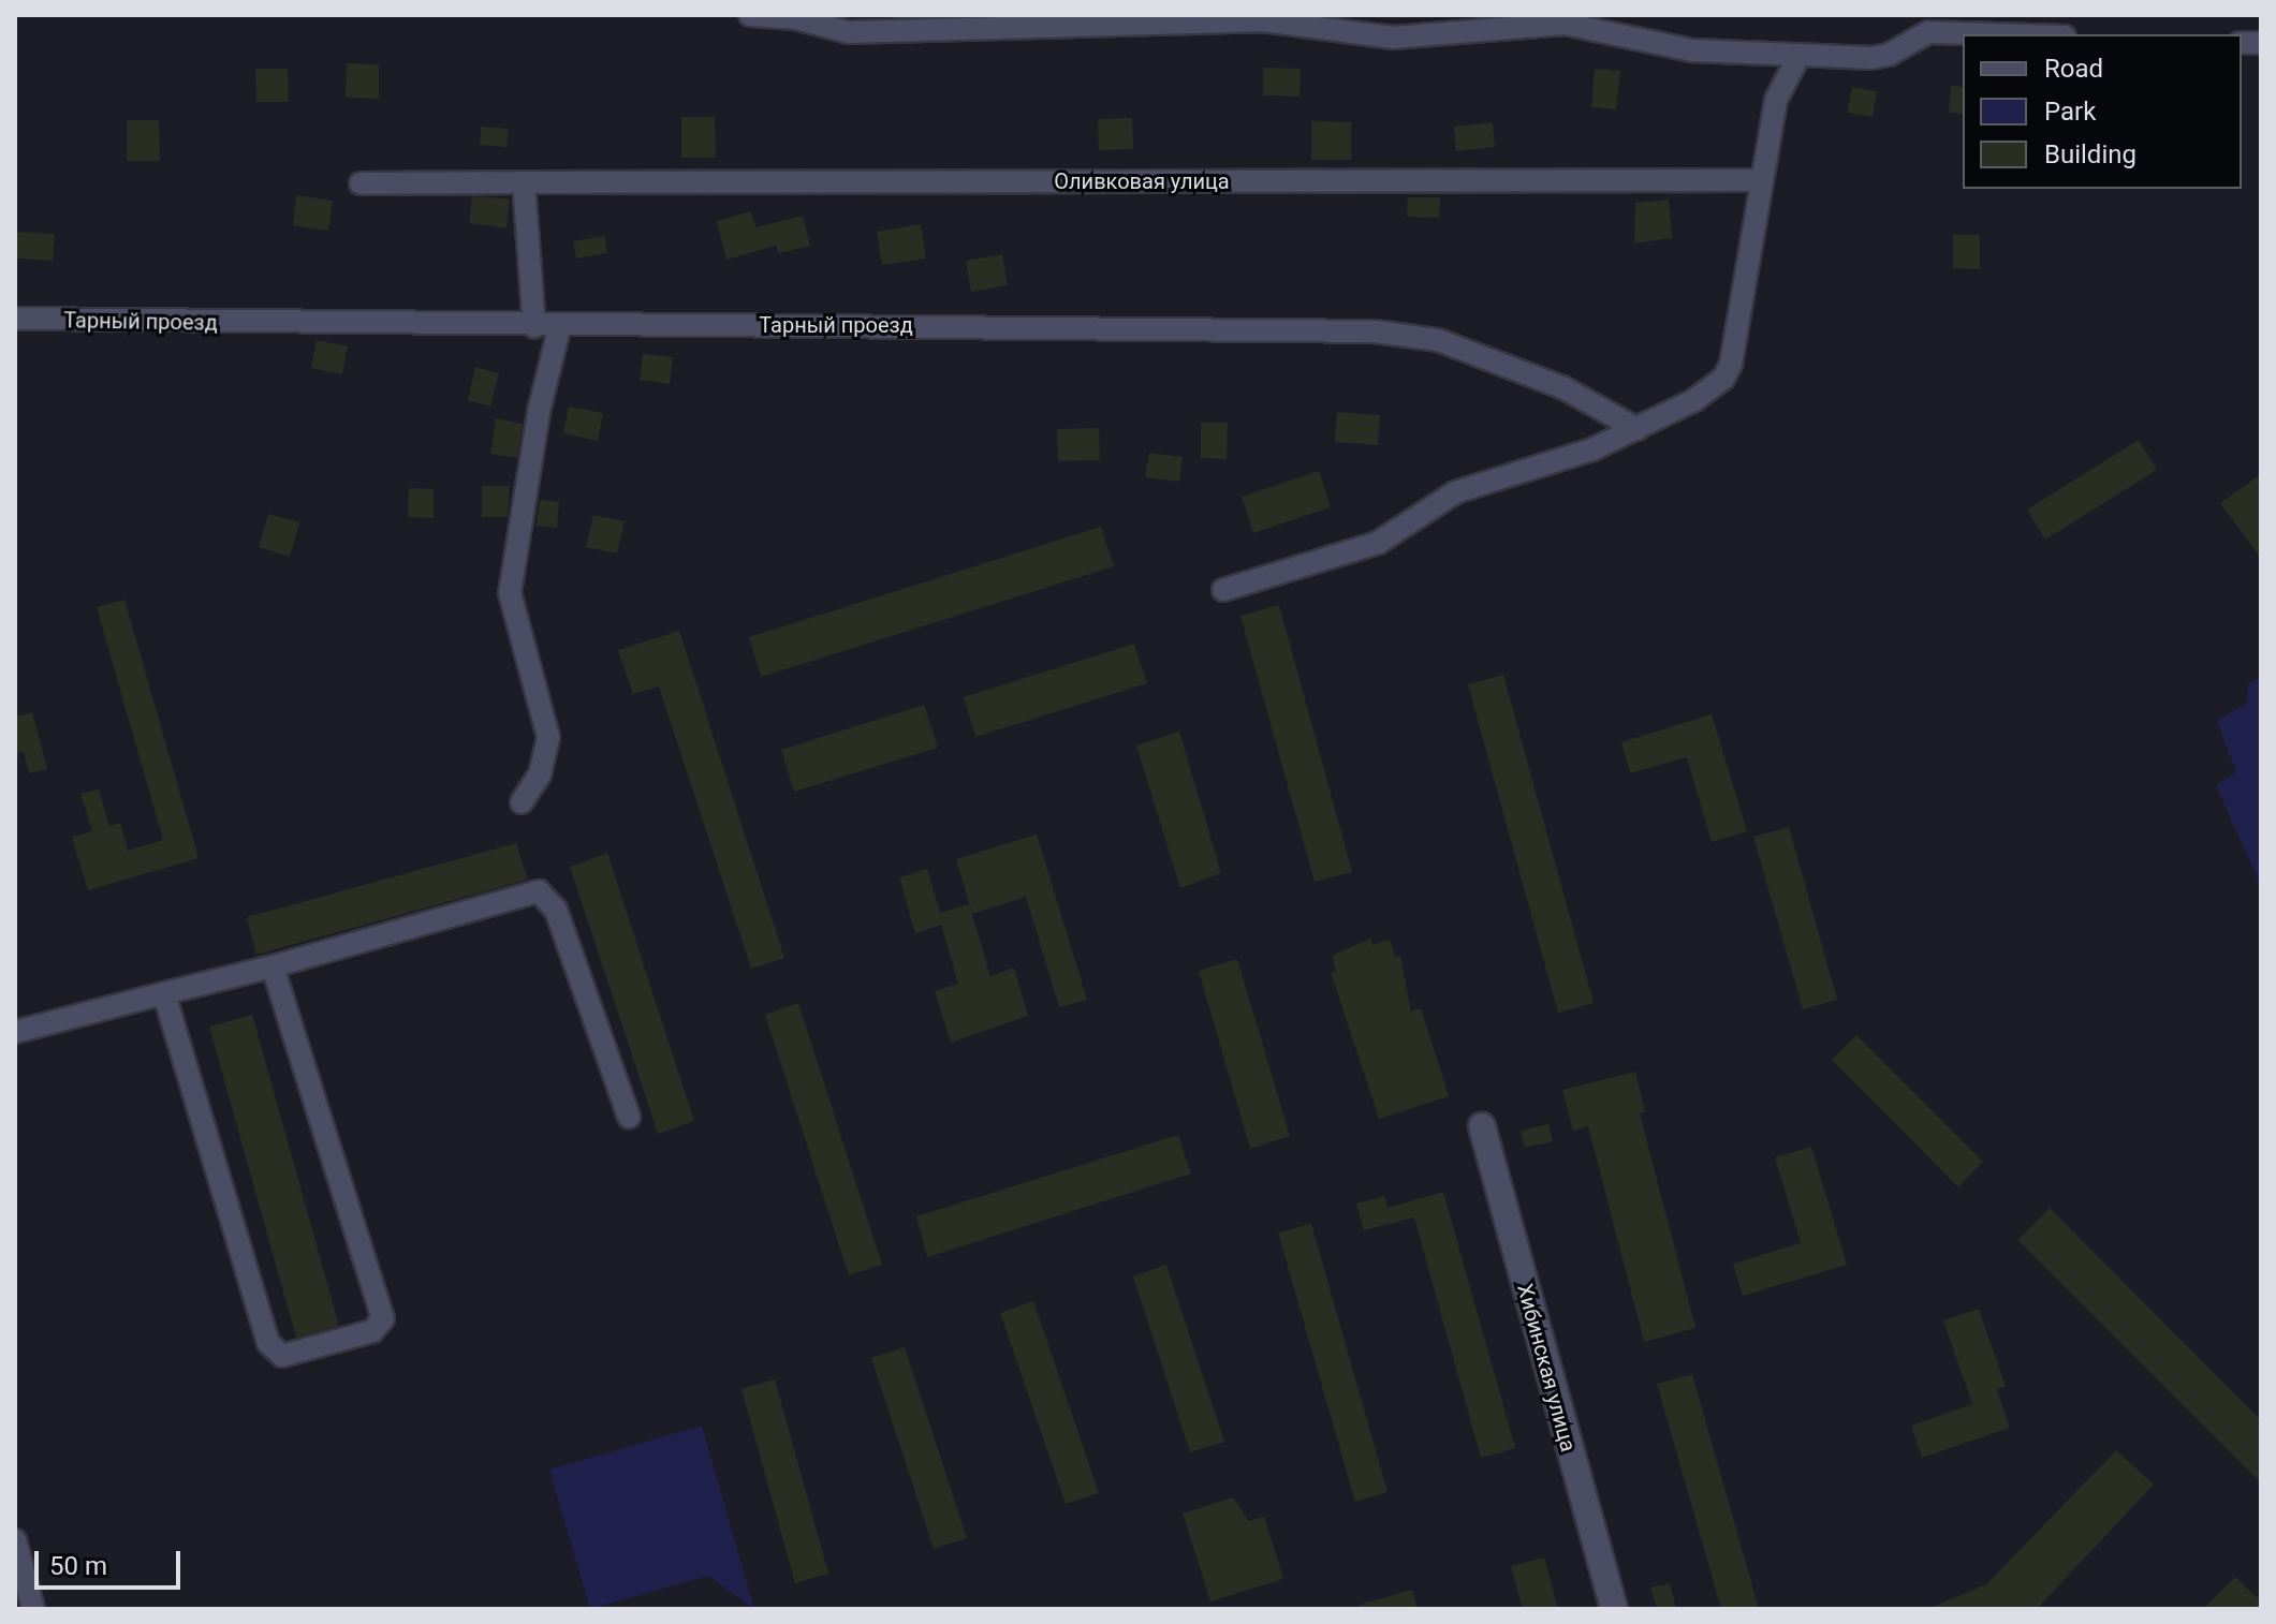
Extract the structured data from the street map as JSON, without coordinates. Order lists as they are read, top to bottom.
{
  "streets": {
    "street": ["Оливковая улица", "Тарный проезд", "Хибинская улица"]
  },
  "legend": ["Road", "Park", "Building"],
  "scale_bar": "50 m"
}
